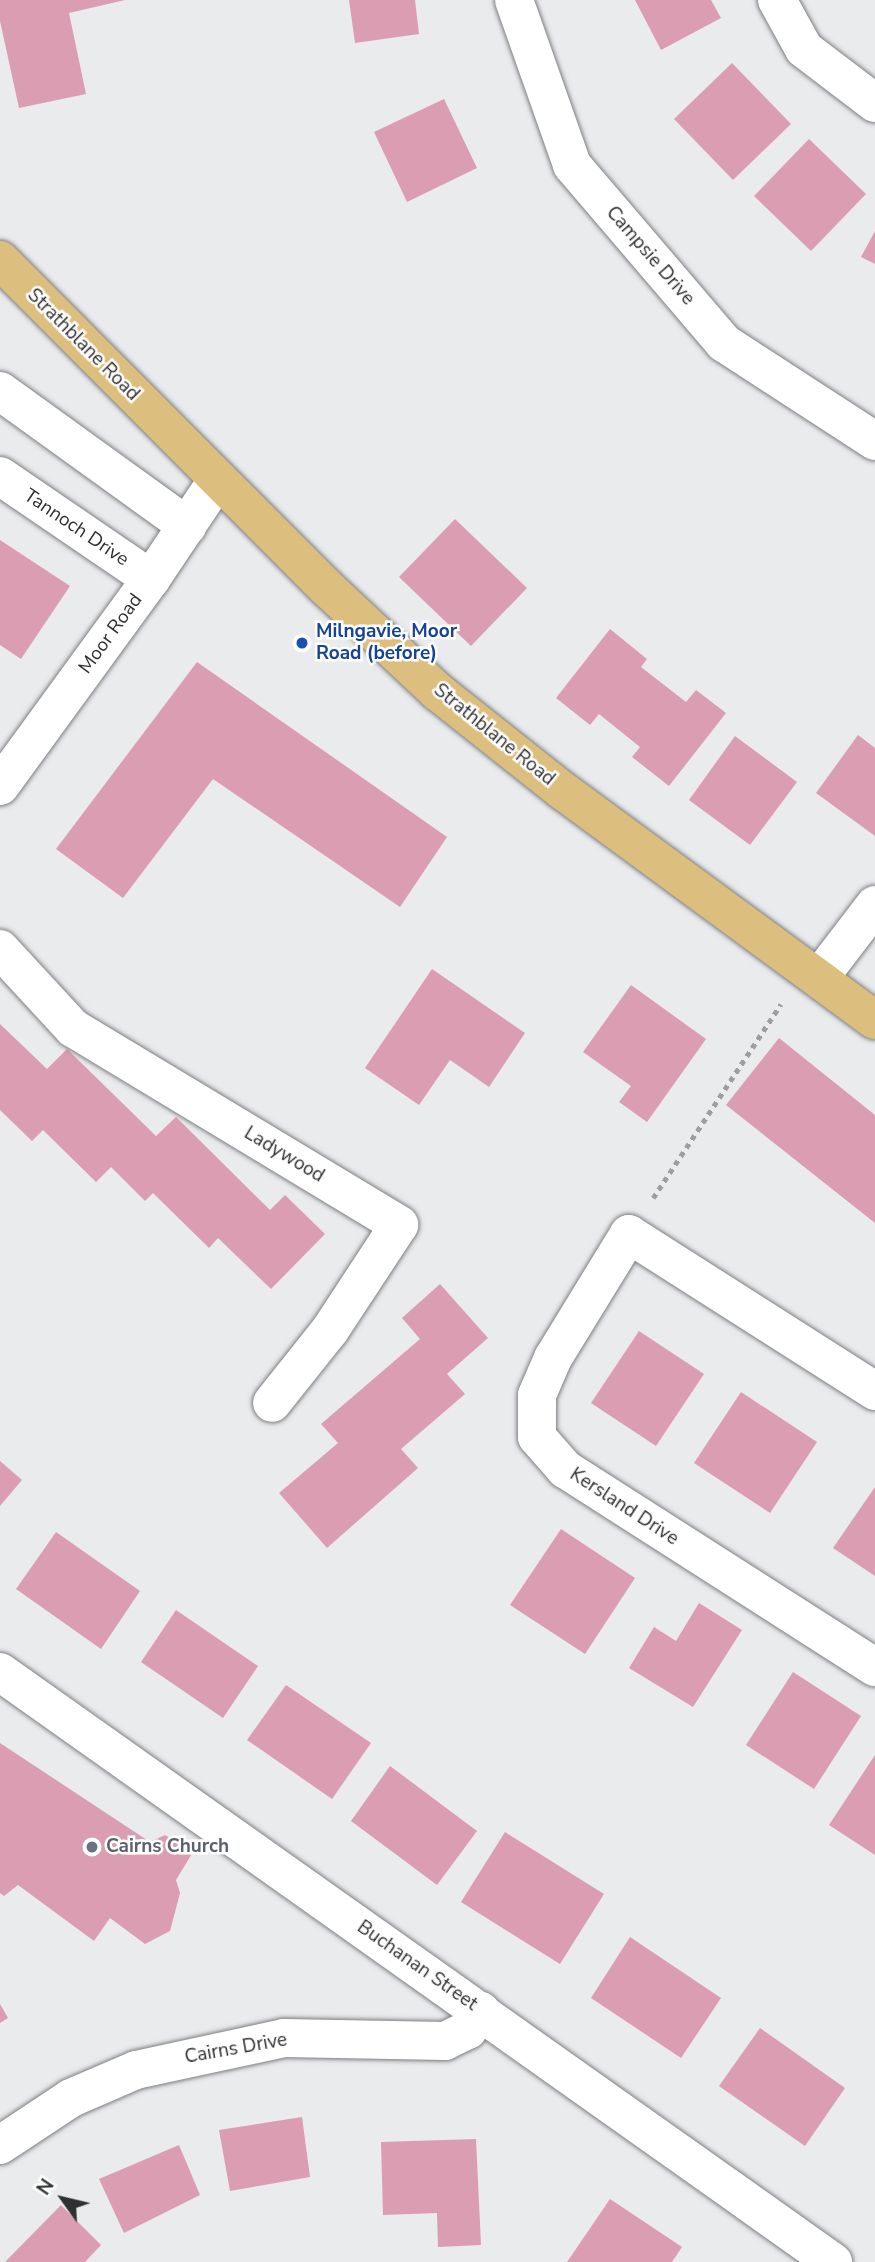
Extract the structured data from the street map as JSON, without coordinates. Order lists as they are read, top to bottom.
{
  "streets": {
    "main road": ["Strathblane Road"],
    "street": [
      "Campsie Drive",
      "Tannoch Drive",
      "Moor Road",
      "Ladywood",
      "Kersland Drive",
      "Buchanan Street",
      "Cairns Drive"
    ]
  },
  "crossings": [
    ["Strathblane Road", "Moor Road"],
    ["Tannoch Drive", "Moor Road"],
    ["Buchanan Street", "Cairns Drive"]
  ],
  "places": ["Milngavie, Moor Road (before)", "Cairns Church"],
  "north": "top left"
}
